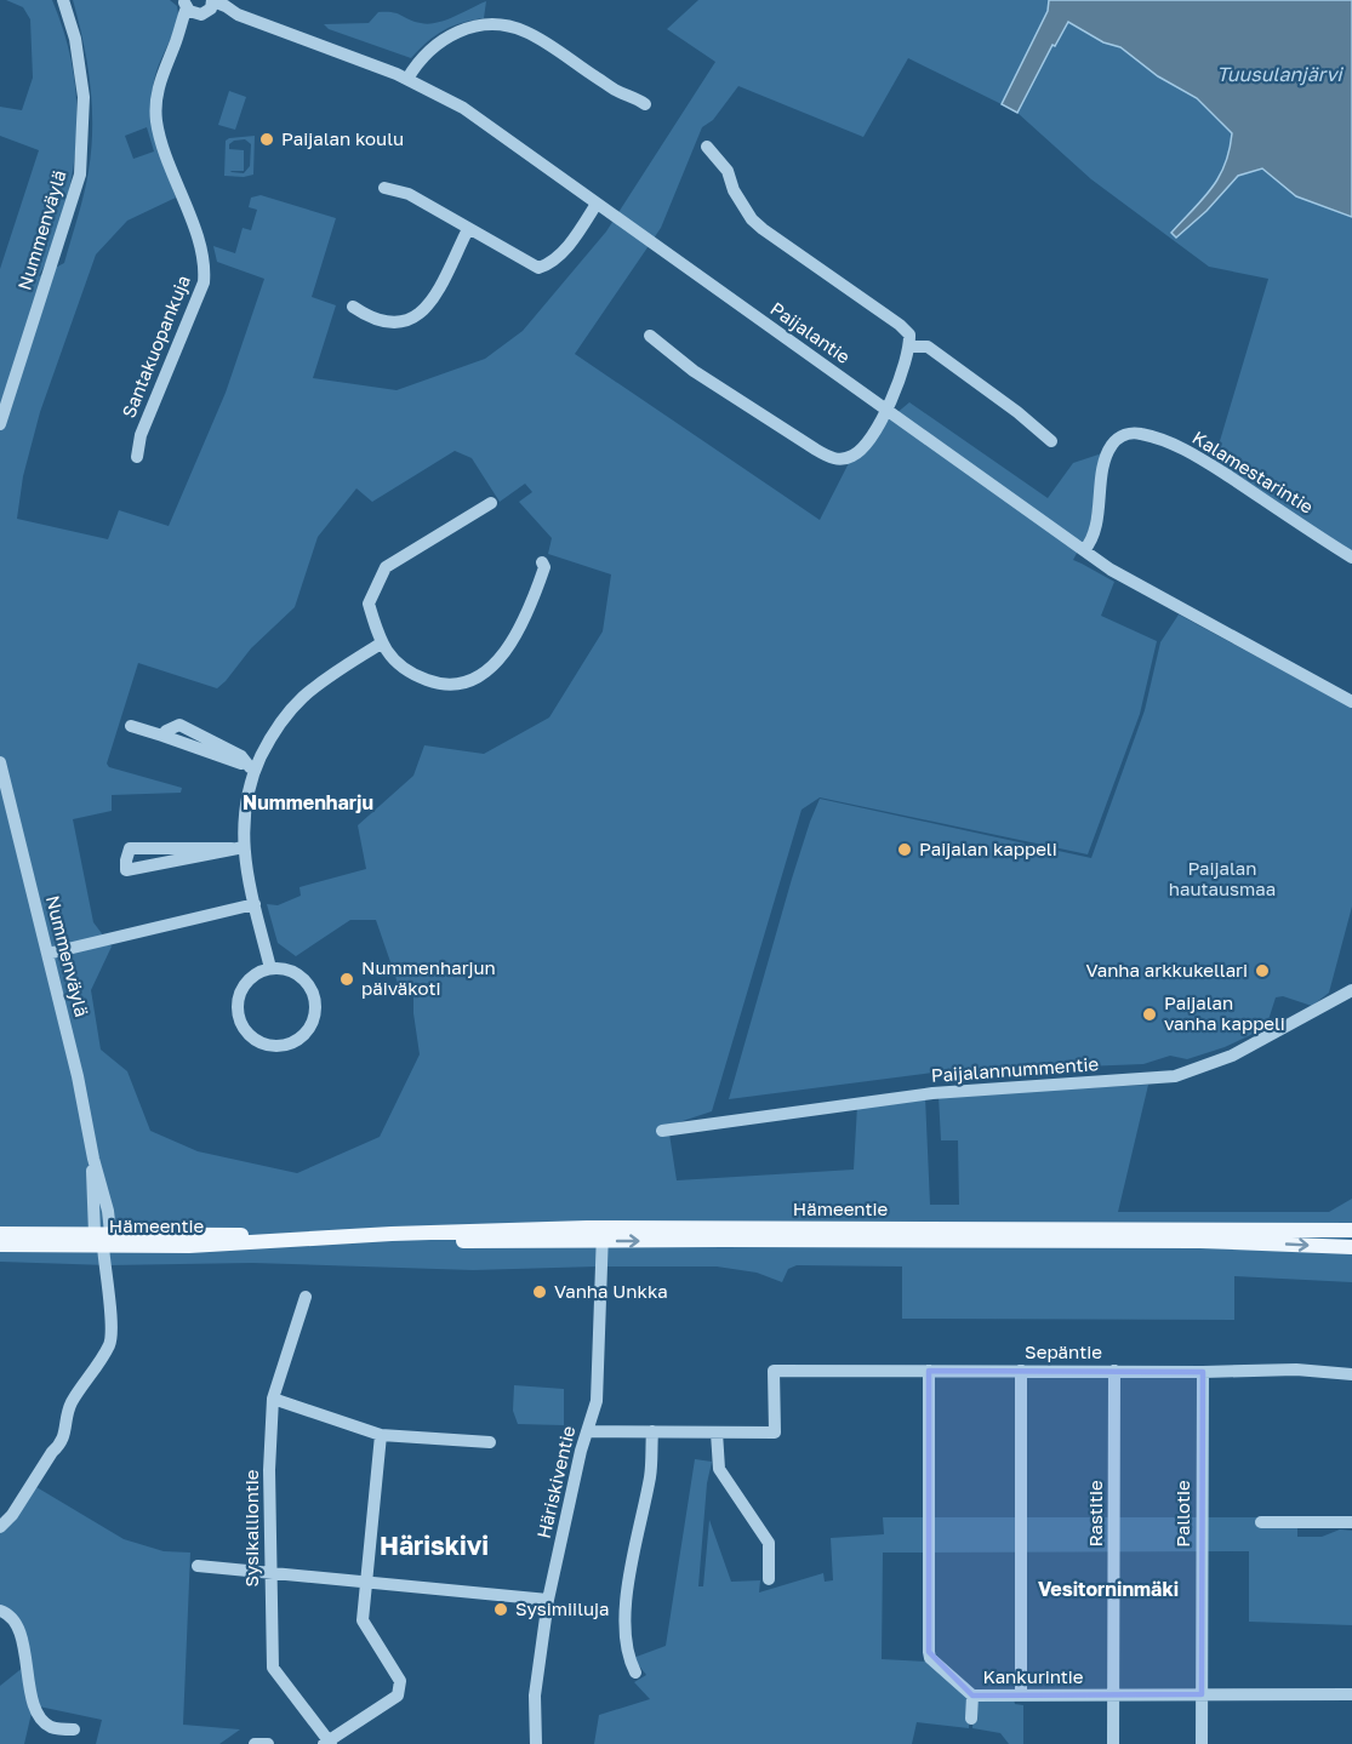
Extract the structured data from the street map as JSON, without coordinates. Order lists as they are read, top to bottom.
{
  "streets": {
    "main road": ["Hämeentie"],
    "street": [
      "Nummenväylä",
      "Paijalantie",
      "Santakuopankuja",
      "Kalamestarintie",
      "Paijalannummentie",
      "Sepäntie",
      "Häriskiventie",
      "Rastitie",
      "Pallotie",
      "Sysikalliontie",
      "Kankurintie"
    ]
  },
  "crossings": [
    ["Nummenväylä", "Hämeentie"],
    ["Paijalantie", "Santakuopankuja"],
    ["Paijalantie", "Kalamestarintie"],
    ["Hämeentie", "Häriskiventie"],
    ["Sepäntie", "Rastitie"],
    ["Sepäntie", "Pallotie"],
    ["Sepäntie", "Kankurintie"],
    ["Rastitie", "Kankurintie"],
    ["Pallotie", "Kankurintie"]
  ],
  "districts": ["Nummenharju", "Häriskivi", "Vesitorninmäki"],
  "water": ["Tuusulanjärvi"],
  "parks": ["Paijalan hautausmaa"],
  "places": [
    "Paijalan koulu",
    "Paijalan kappeli",
    "Vanha arkkukellari",
    "Nummenharjun päiväkoti",
    "Paijalan vanha kappeli",
    "Vanha Unkka",
    "Sysimiiluja"
  ]
}
